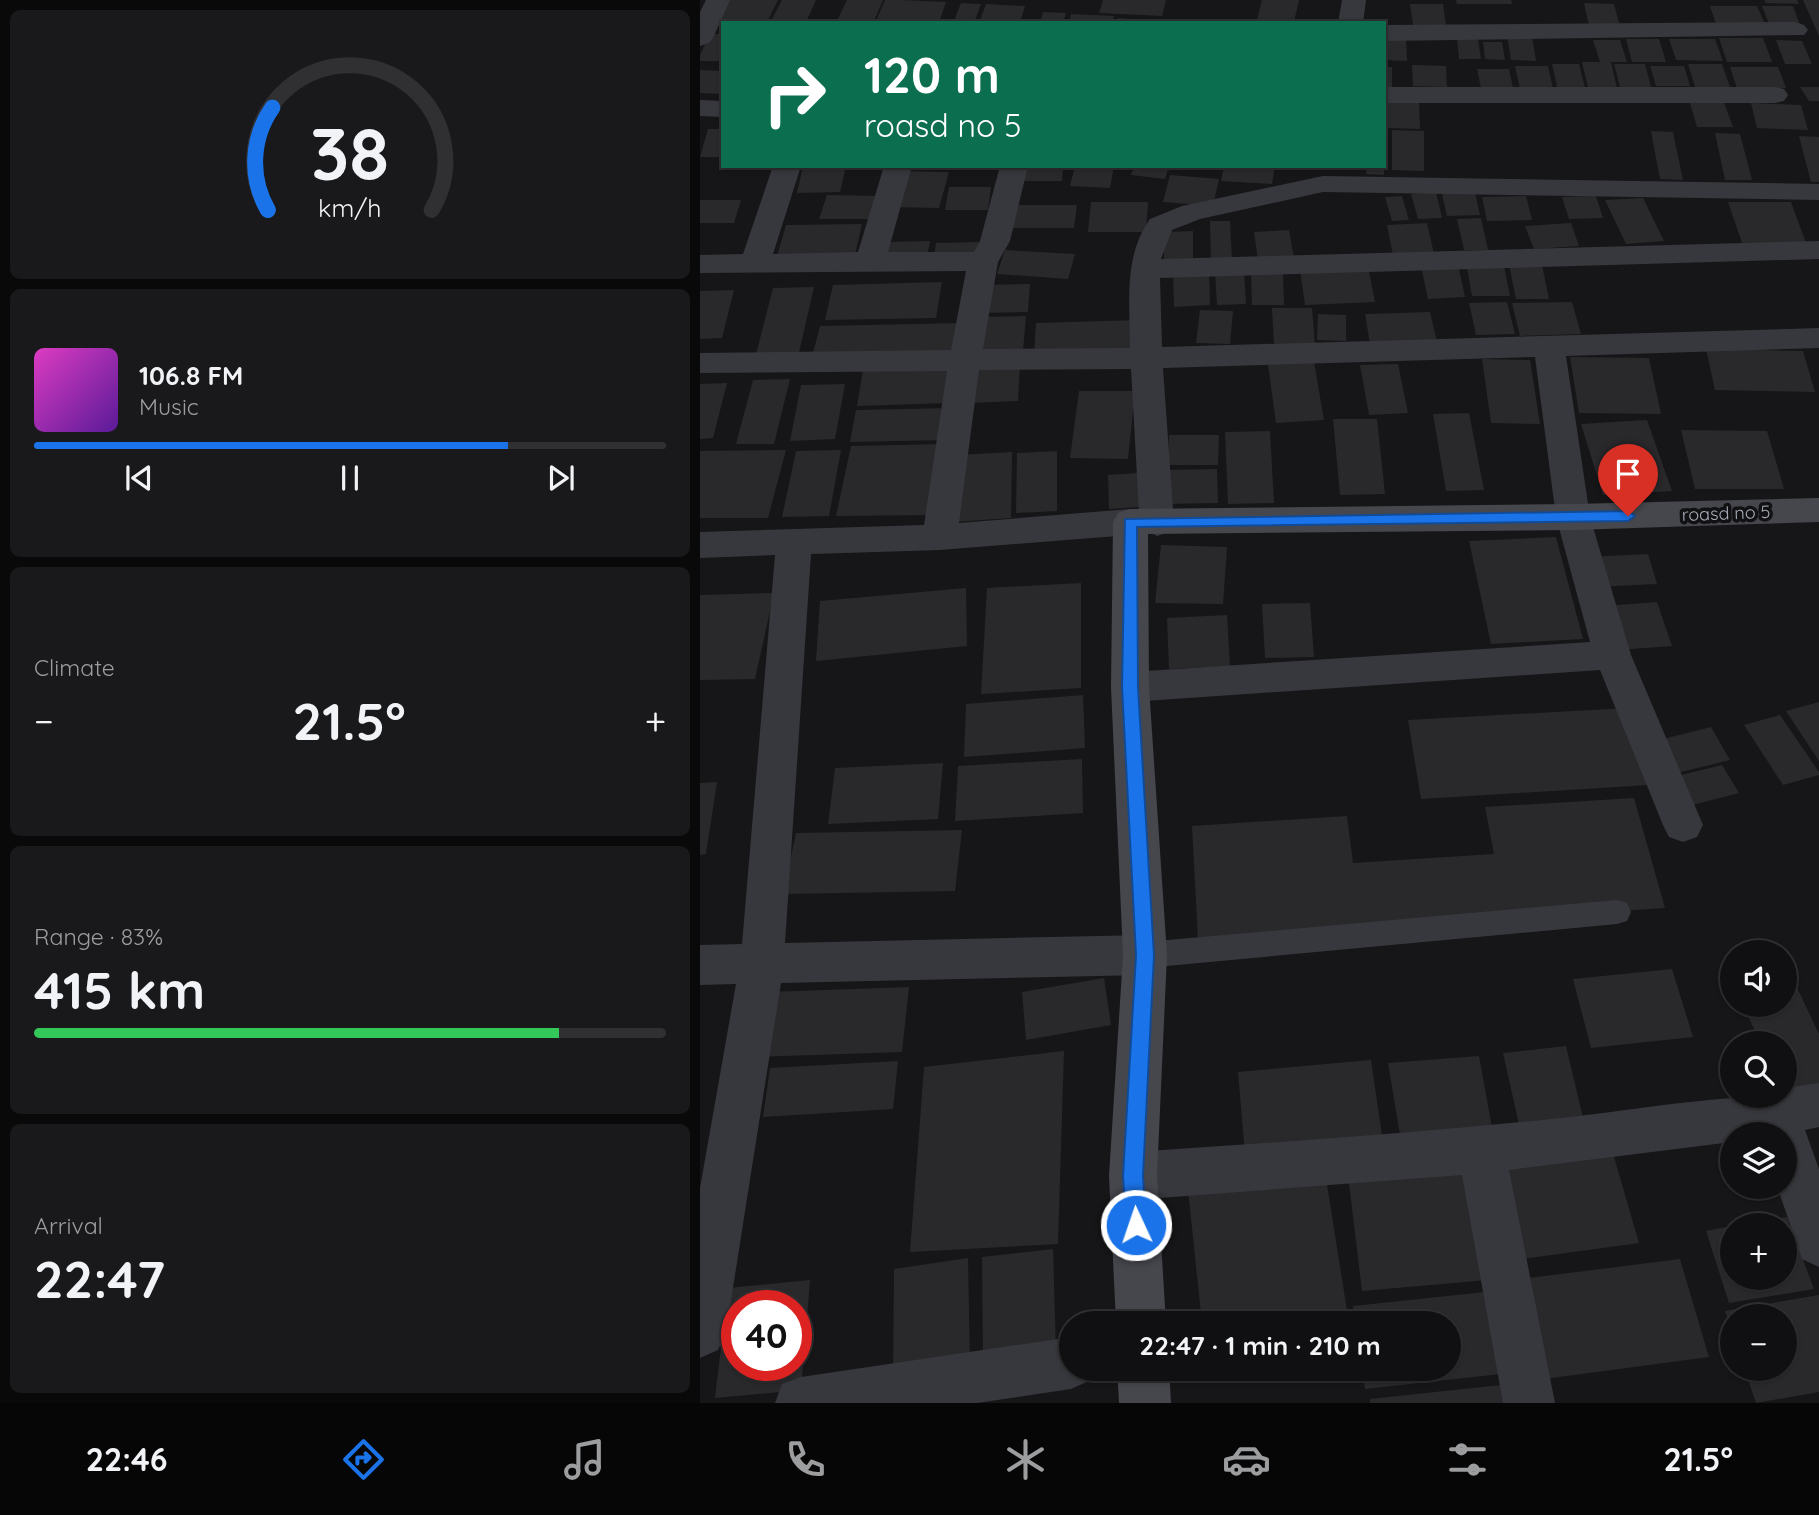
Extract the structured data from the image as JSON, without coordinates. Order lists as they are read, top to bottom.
{
  "streets": {
    "street": ["roasd no 5"]
  },
  "page": {
    "turn": ["120 m", "roasd no 5"],
    "song": ["106.8 FM", "Music"],
    "tile": [
      "Climate",
      ["Range · 83%", "415 km"],
      ["Arrival", "22:47"]
    ],
    "heat": ["−", "21.5°", "+"],
    "map_buttons": ["+", "−"],
    "limit": "40",
    "trip": "22:47 · 1 min · 210 m",
    "tabs": ["22:46", "21.5°"],
    "gauge": ["38", "km/h"]
  }
}
